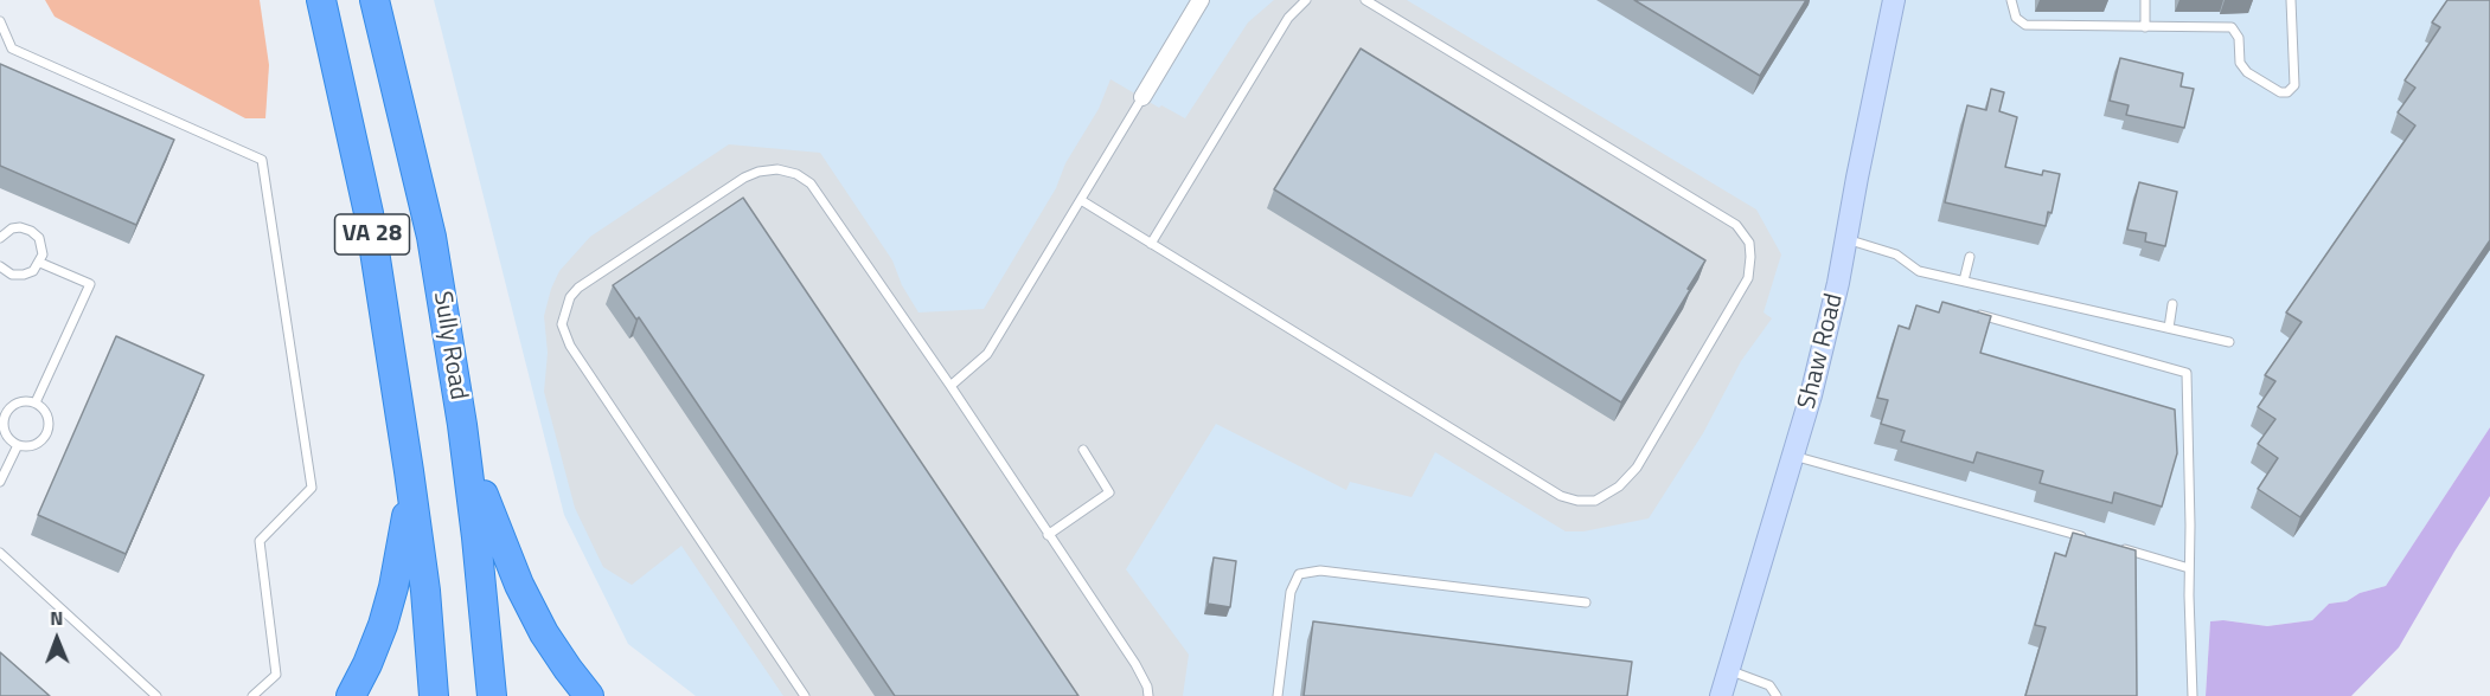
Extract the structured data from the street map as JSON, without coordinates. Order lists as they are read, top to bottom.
{
  "streets": {
    "highway": ["VA 28", "Sully Road"],
    "main road": ["Shaw Road"]
  },
  "north": "top"
}
